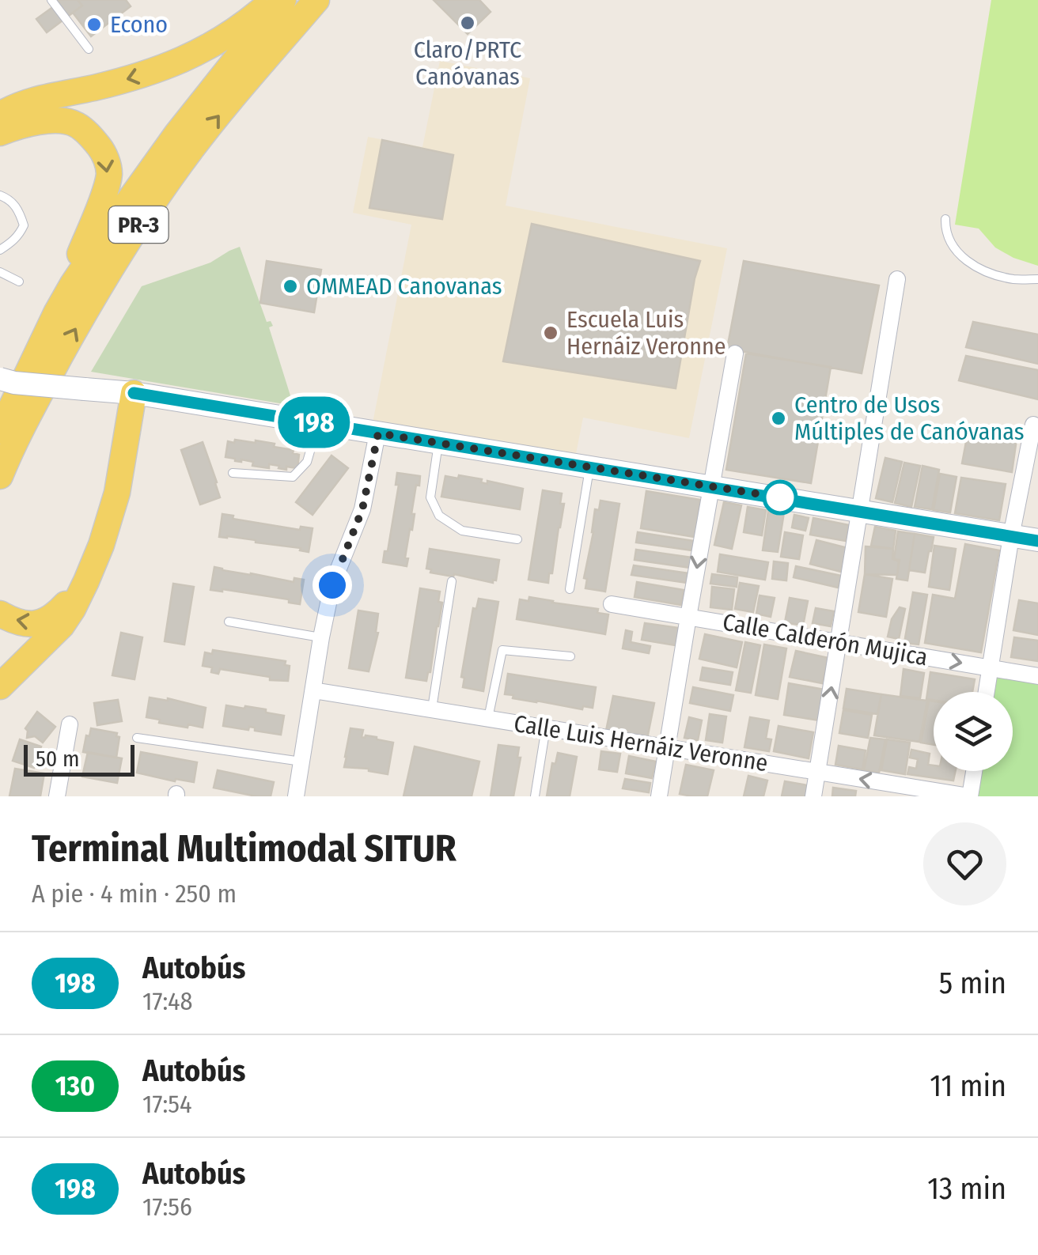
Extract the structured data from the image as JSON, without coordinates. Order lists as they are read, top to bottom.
{
  "streets": {
    "main road": ["PR-3"],
    "street": ["Calle Calderón Mujica", "Calle Luis Hernáiz Veronne"]
  },
  "one_way": ["Calle Calderón Mujica"],
  "places": [
    "Claro/PRTC Canóvanas",
    "Econo",
    "OMMEAD Canovanas",
    "Escuela Luis Hernáiz Veronne",
    "Centro de Usos Múltiples de Canóvanas"
  ],
  "lines": ["bus line 198"],
  "scale_bar": "50 m",
  "page": {
    "on_map": "198",
    "scale": "50 m",
    "heading": ["Terminal Multimodal SITUR", "A pie · 4 min · 250 m"],
    "list": [
      {
        "mark": "198",
        "name": "Autobús",
        "note": "17:48",
        "value": "5 min"
      },
      {
        "mark": "130",
        "name": "Autobús",
        "note": "17:54",
        "value": "11 min"
      },
      {
        "mark": "198",
        "name": "Autobús",
        "note": "17:56",
        "value": "13 min"
      }
    ]
  }
}
